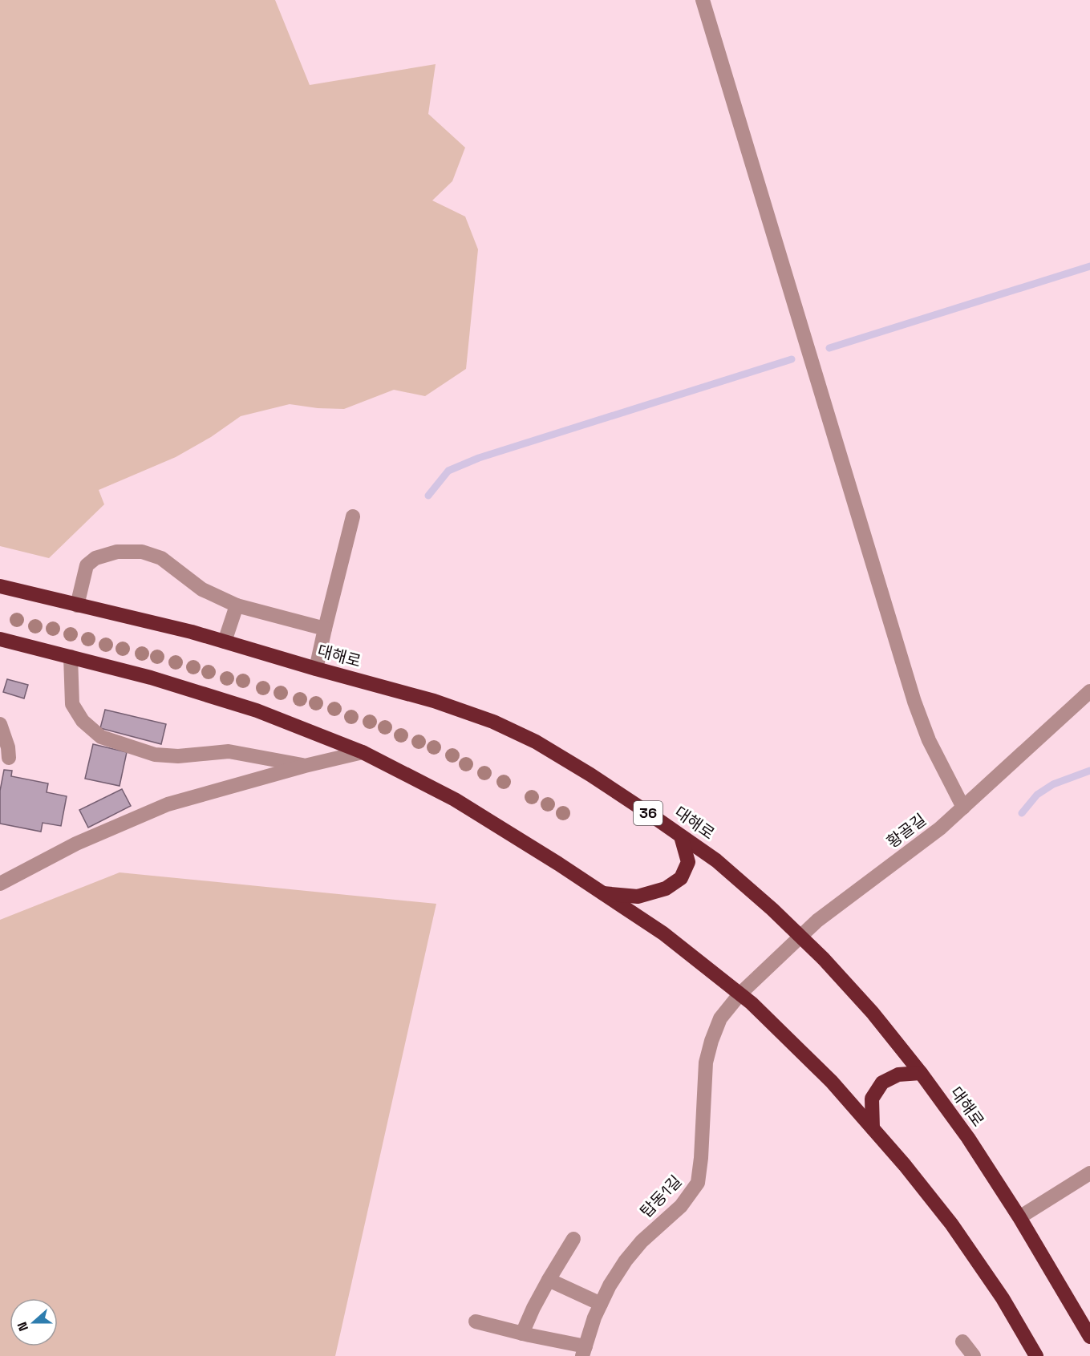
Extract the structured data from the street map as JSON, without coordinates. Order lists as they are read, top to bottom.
{
  "streets": {
    "highway": ["대해로", "36"],
    "street": ["황골길", "탑동1길"]
  },
  "crossings": [
    ["대해로", "황골길"],
    ["황골길", "탑동1길"]
  ],
  "north": "left"
}
